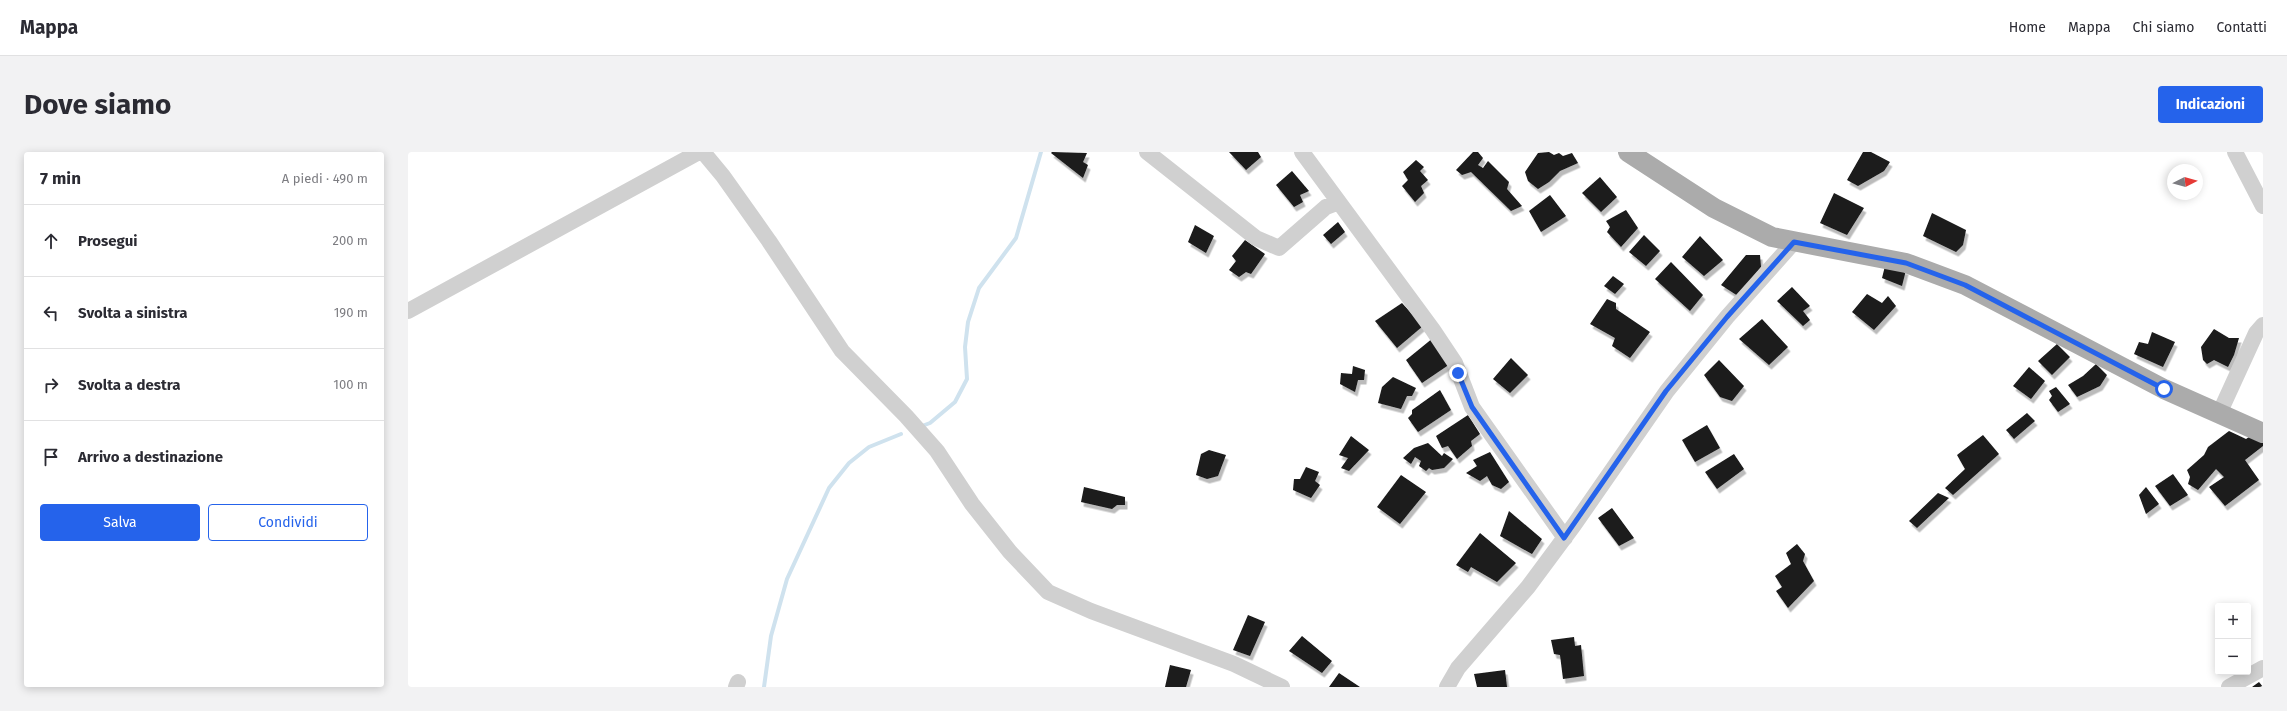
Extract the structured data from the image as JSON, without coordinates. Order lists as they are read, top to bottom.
{
  "north": "right",
  "page": {
    "header": "Mappa",
    "nav": [
      "Home",
      "Mappa",
      "Chi siamo",
      "Contatti"
    ],
    "buttons": [
      "Indicazioni",
      ["Salva", "Condividi"]
    ],
    "title": "Dove siamo",
    "heading": ["7 min", "A piedi · 490 m"],
    "list": [
      ["Prosegui", "200 m"],
      ["Svolta a sinistra", "190 m"],
      ["Svolta a destra", "100 m"],
      "Arrivo a destinazione"
    ],
    "map_buttons": ["+", "−"]
  }
}
